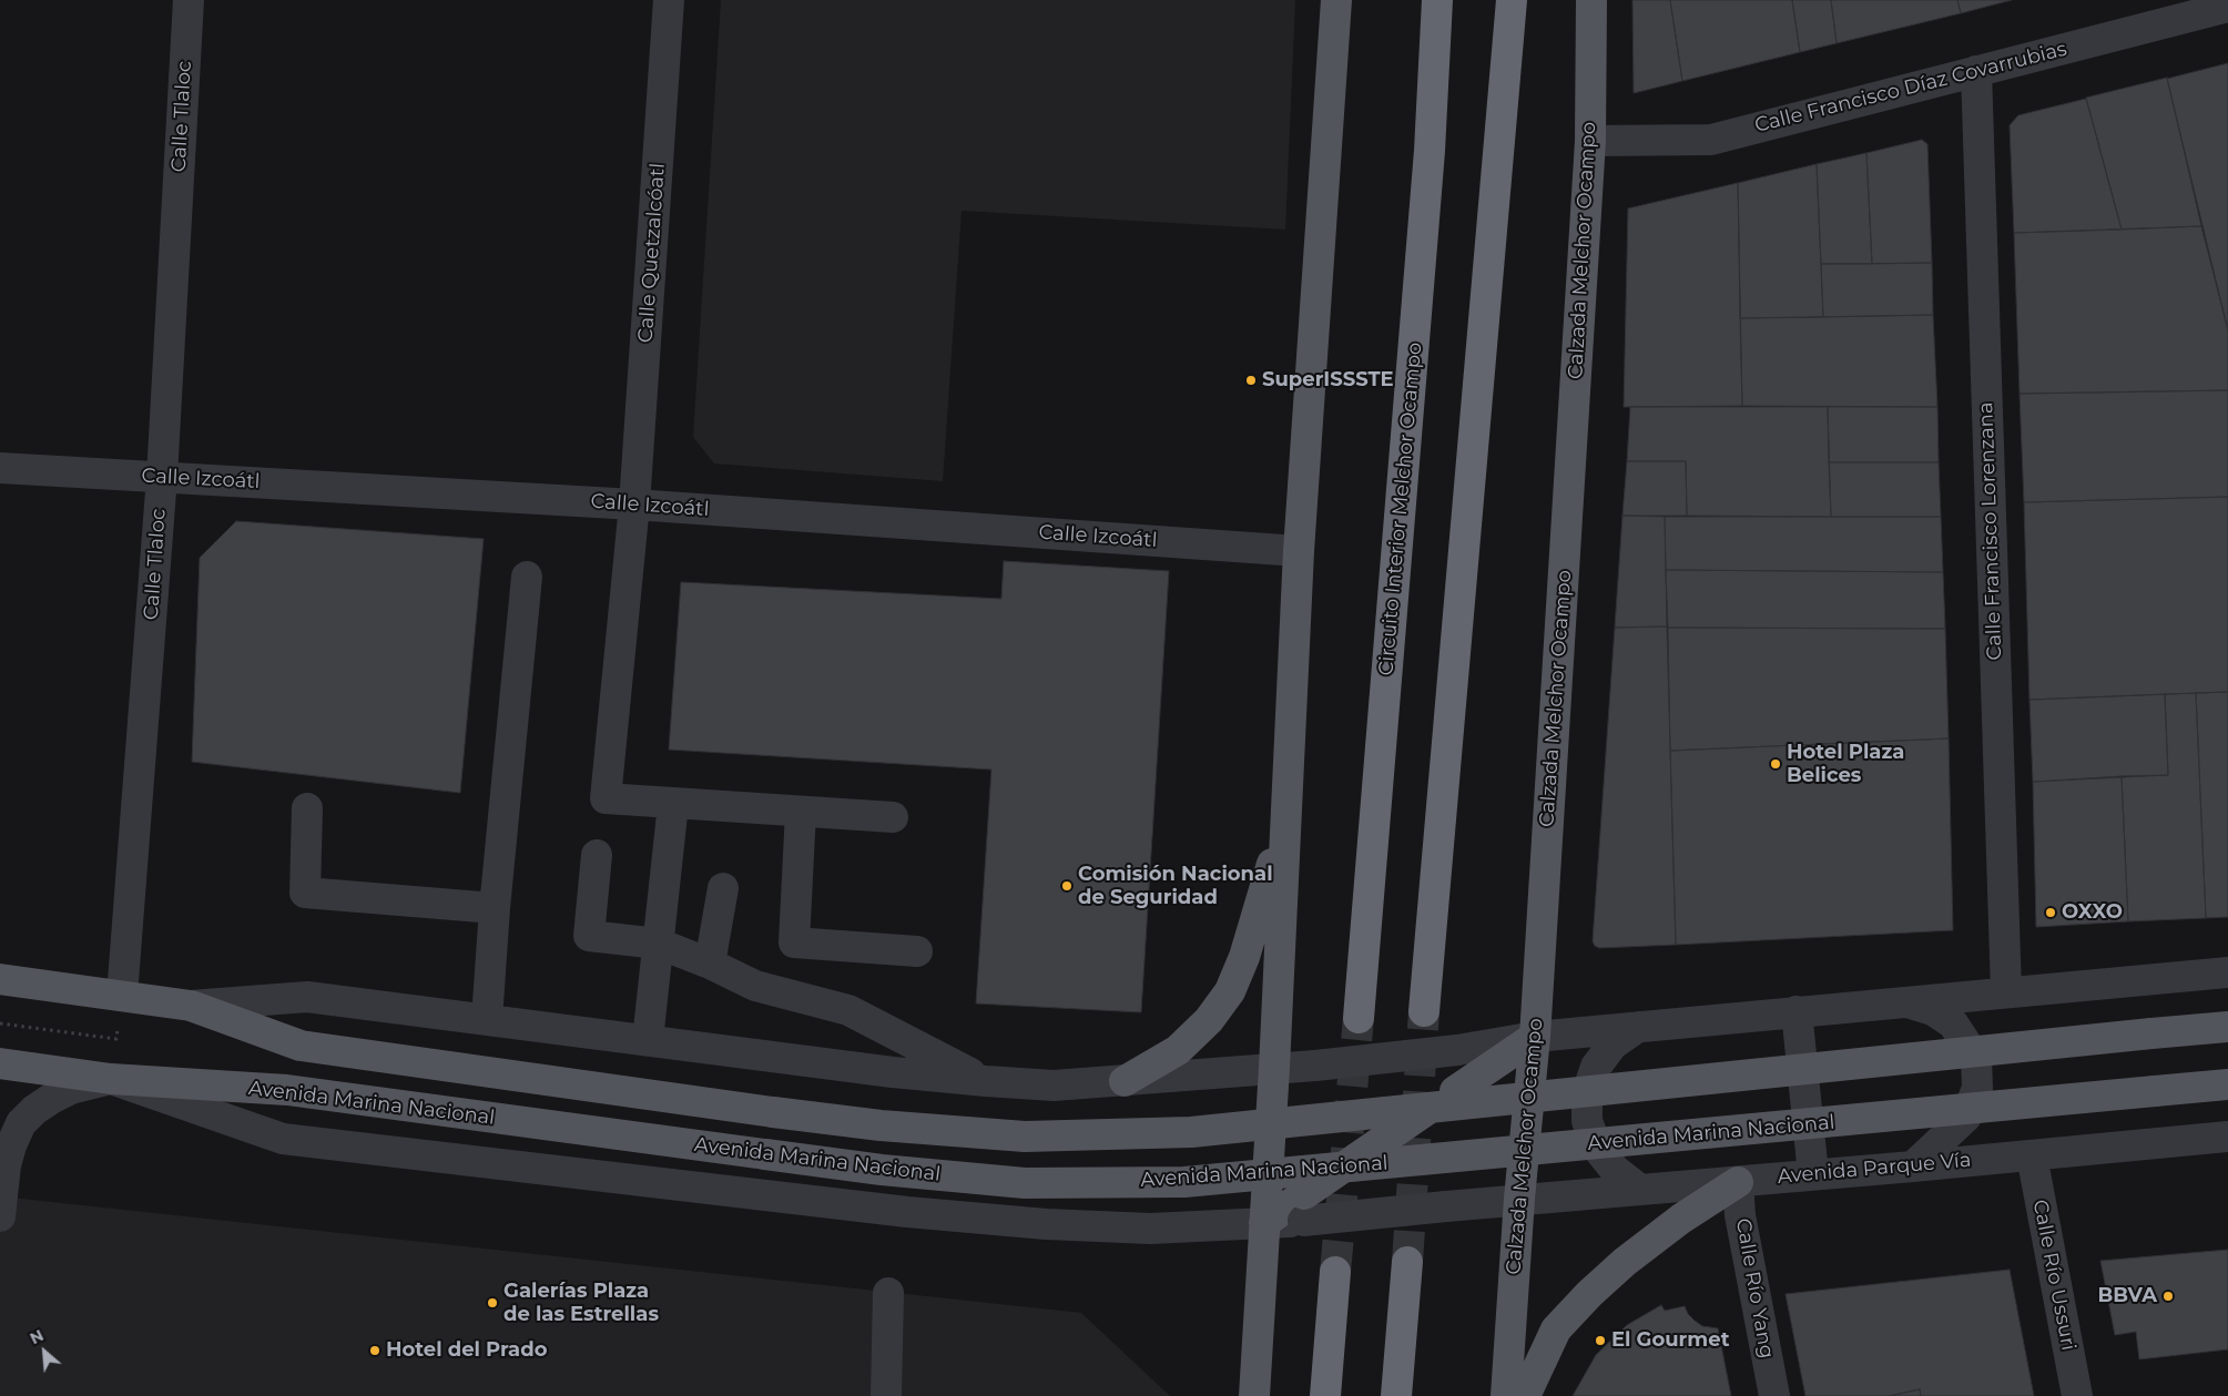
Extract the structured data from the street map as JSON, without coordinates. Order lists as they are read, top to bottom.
{
  "streets": {
    "highway": ["Circuito Interior Melchor Ocampo"],
    "main road": ["Calzada Melchor Ocampo", "Avenida Marina Nacional"],
    "street": [
      "Calle Francisco Díaz Covarrubias",
      "Calle Tlaloc",
      "Calle Quetzalcóatl",
      "Calle Izcoátl",
      "Calle Francisco Lorenzana",
      "Avenida Parque Vía",
      "Calle Río Ussuri",
      "Calle Río Yang"
    ]
  },
  "crossings": [
    ["Calle Francisco Díaz Covarrubias", "Calzada Melchor Ocampo"],
    ["Calle Francisco Díaz Covarrubias", "Calle Francisco Lorenzana"],
    ["Calle Tlaloc", "Calle Izcoátl"],
    ["Calzada Melchor Ocampo", "Avenida Parque Vía"],
    ["Calle Quetzalcóatl", "Calle Izcoátl"],
    ["Avenida Parque Vía", "Calle Río Ussuri"],
    ["Avenida Parque Vía", "Calle Río Yang"]
  ],
  "places": [
    "SuperISSSTE",
    "Hotel Plaza Belices",
    "Comisión Nacional de Seguridad",
    "OXXO",
    "BBVA",
    "Galerías Plaza de las Estrellas",
    "El Gourmet",
    "Hotel del Prado"
  ],
  "north": "top left"
}
